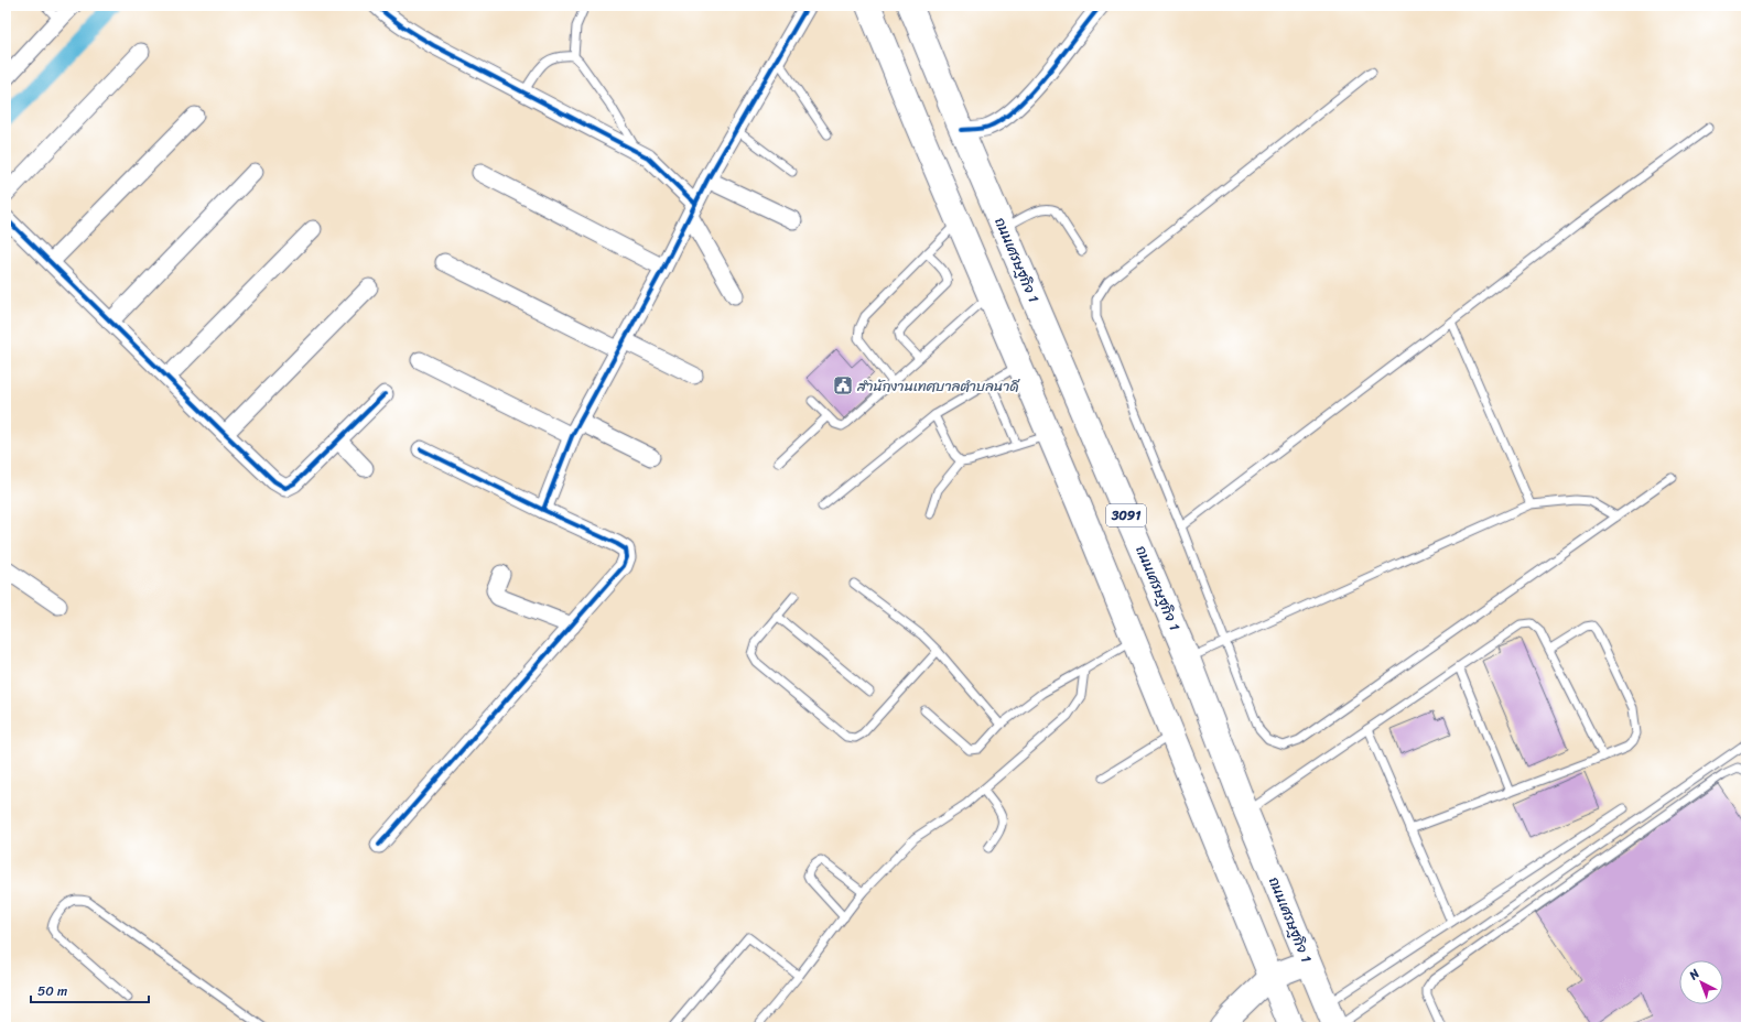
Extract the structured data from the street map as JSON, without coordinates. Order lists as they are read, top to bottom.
{
  "streets": {
    "main road": ["ถนนเศรษฐกิจ 1", "3091"]
  },
  "places": {
    "public building": ["สำนักงานเทศบาลตำบลนาดี"]
  },
  "scale_bar": "50 m",
  "north": "top left"
}
